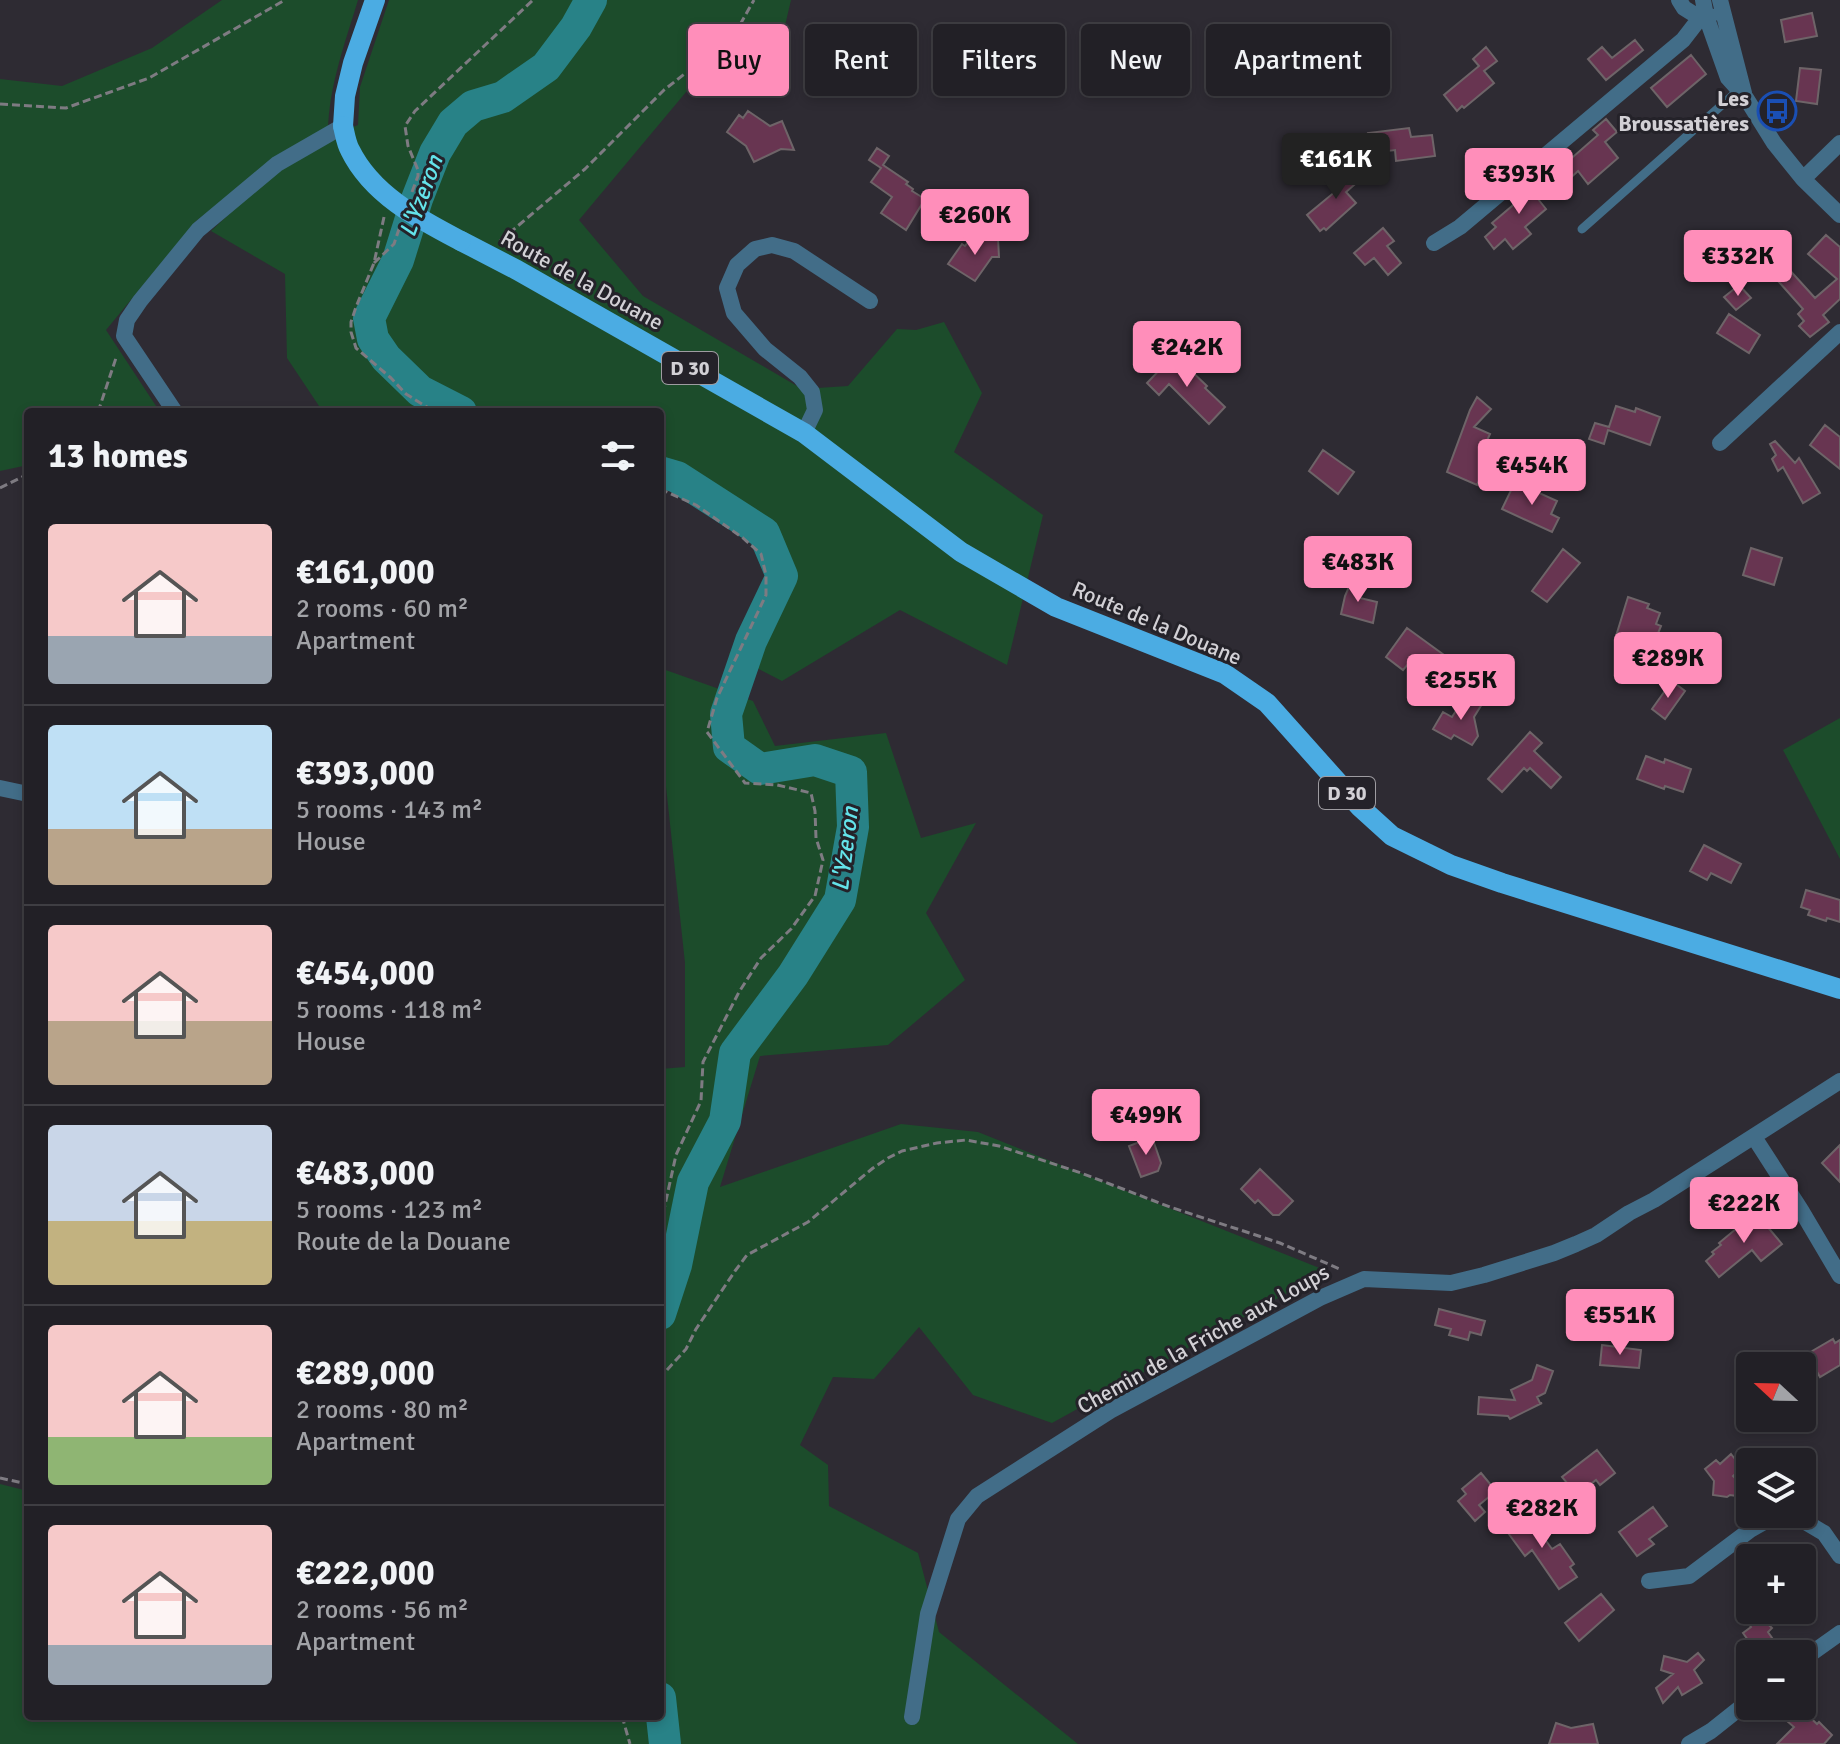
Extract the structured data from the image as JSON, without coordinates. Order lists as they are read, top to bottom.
{
  "streets": {
    "main road": ["Route de la Douane", "D 30"],
    "street": ["Chemin de la Friche aux Loups"]
  },
  "crossings": [
    ["Route de la Douane", "D 30"]
  ],
  "water": ["L'Yzeron"],
  "places": {
    "bus stop": ["Les Broussatières"]
  },
  "north": "left",
  "page": {
    "chip": [
      "Buy",
      "Rent",
      "Filters",
      "New",
      "Apartment"
    ],
    "price": [
      "€161K",
      "€393K",
      "€260K",
      "€332K",
      "€242K",
      "€454K",
      "€483K",
      "€289K",
      "€255K",
      "€499K",
      "€222K",
      "€551K",
      "€282K"
    ],
    "heading": "13 homes",
    "list": [
      {
        "name": "€161,000",
        "note": "2 rooms · 60 m² · Apartment"
      },
      {
        "name": "€393,000",
        "note": "5 rooms · 143 m² · House"
      },
      {
        "name": "€454,000",
        "note": "5 rooms · 118 m² · House"
      },
      {
        "name": "€483,000",
        "note": "5 rooms · 123 m² · Route de la Douane"
      },
      {
        "name": "€289,000",
        "note": "2 rooms · 80 m² · Apartment"
      },
      {
        "name": "€222,000",
        "note": "2 rooms · 56 m² · Apartment"
      }
    ],
    "map_buttons": ["+", "−"]
  }
}
